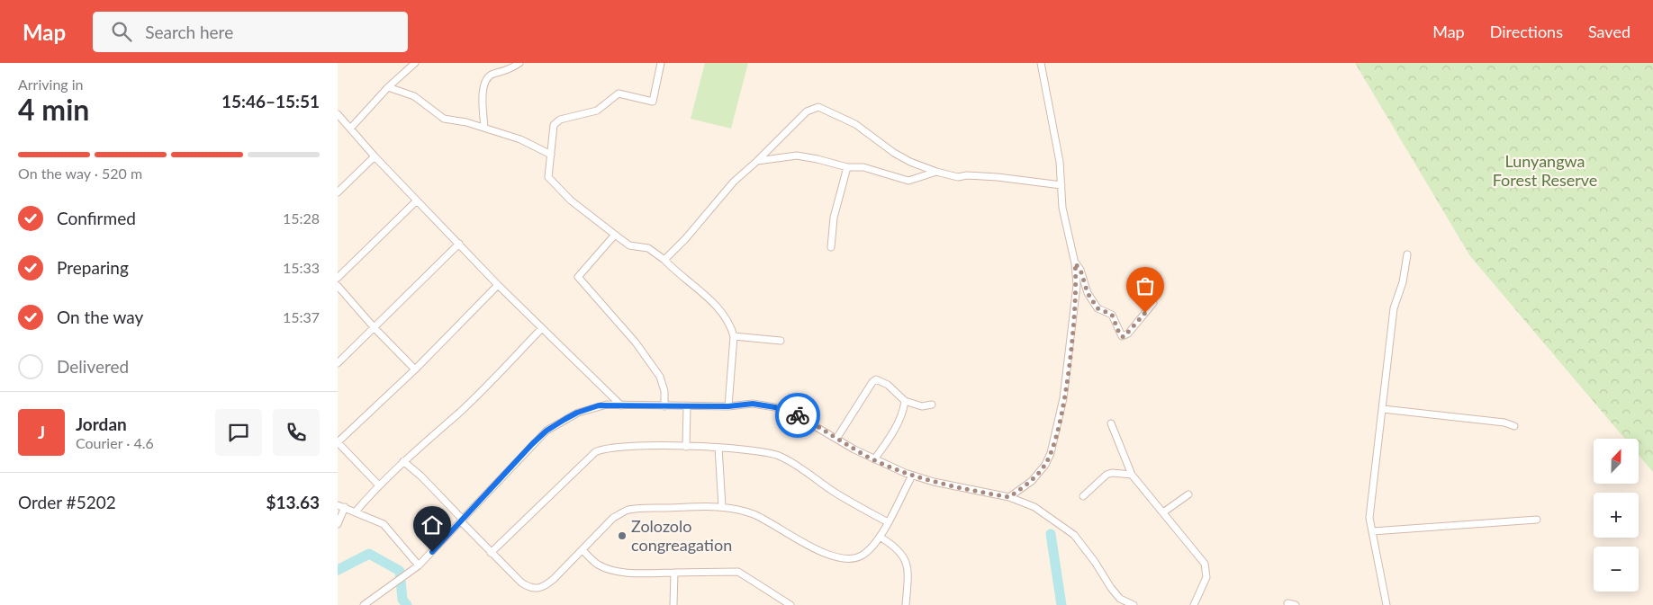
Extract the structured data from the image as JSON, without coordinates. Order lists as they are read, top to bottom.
{
  "parks": ["Lunyangwa Forest Reserve"],
  "places": ["Zolozolo congreagation"],
  "north": "top",
  "page": {
    "header": "Map",
    "search": "Search here",
    "nav": ["Map", "Directions", "Saved"],
    "heading": ["4 min", "Arriving in", "15:46–15:51"],
    "panel": [
      "Jordan",
      "Courier · 4.6",
      "Order #5202",
      "$13.63"
    ],
    "bar": "On the way · 520 m",
    "list": [
      ["Confirmed", "15:28"],
      ["Preparing", "15:33"],
      ["On the way", "15:37"],
      "Delivered"
    ],
    "round": "J",
    "map_buttons": ["+", "−"]
  }
}
